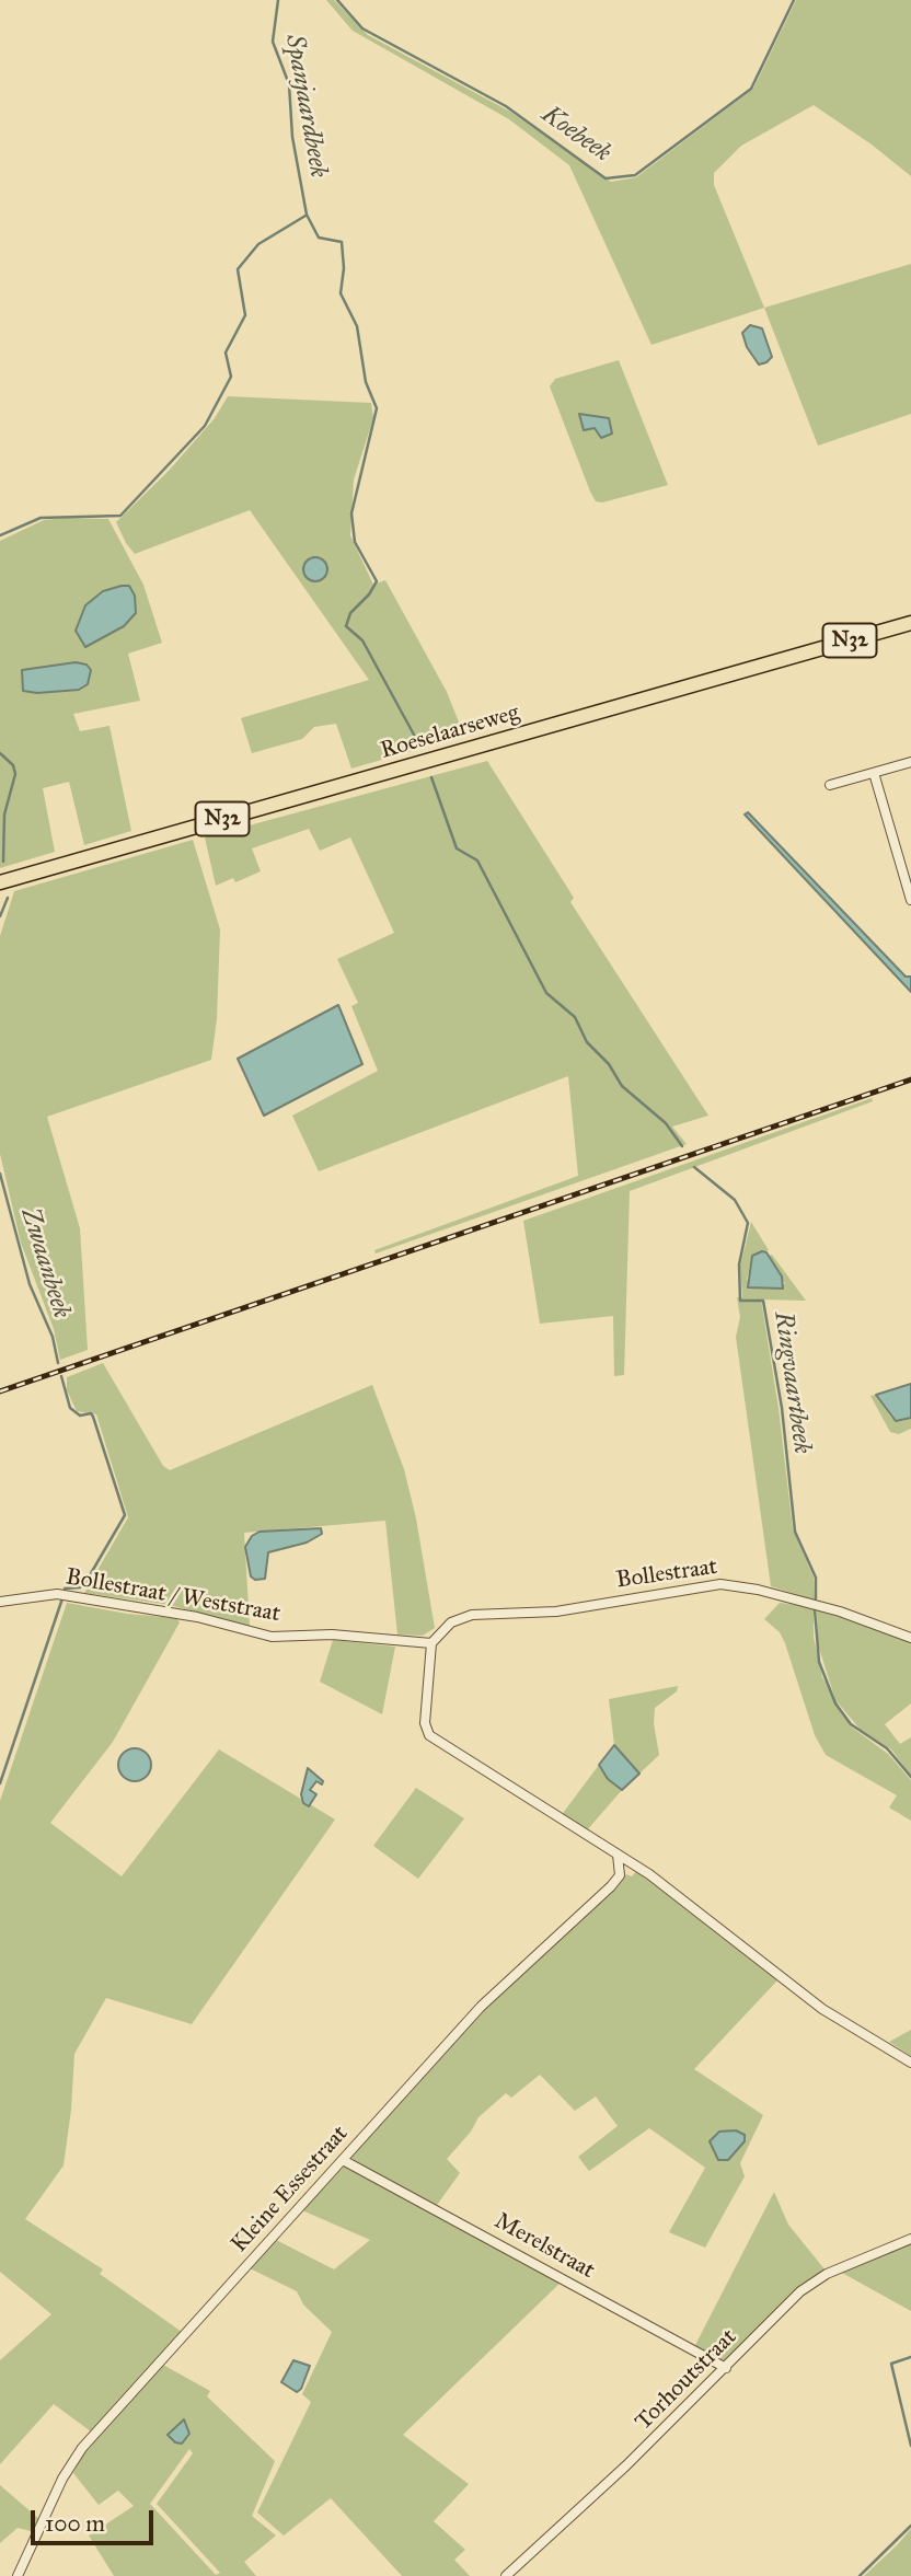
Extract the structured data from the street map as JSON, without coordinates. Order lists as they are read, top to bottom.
{
  "streets": {
    "main road": ["N32", "Roeselaarseweg"],
    "street": [
      "Bollestraat",
      "Bollestraat / Weststraat",
      "Kleine Essestraat",
      "Merelstraat",
      "Torhoutstraat"
    ]
  },
  "crossings": [
    ["Bollestraat", "Bollestraat / Weststraat"],
    ["Kleine Essestraat", "Merelstraat"],
    ["Merelstraat", "Torhoutstraat"]
  ],
  "water": [
    "Spanjaardbeek",
    "Koebeek",
    "Zwaanbeek",
    "Ringvaartbeek"
  ],
  "scale_bar": "100 m"
}
